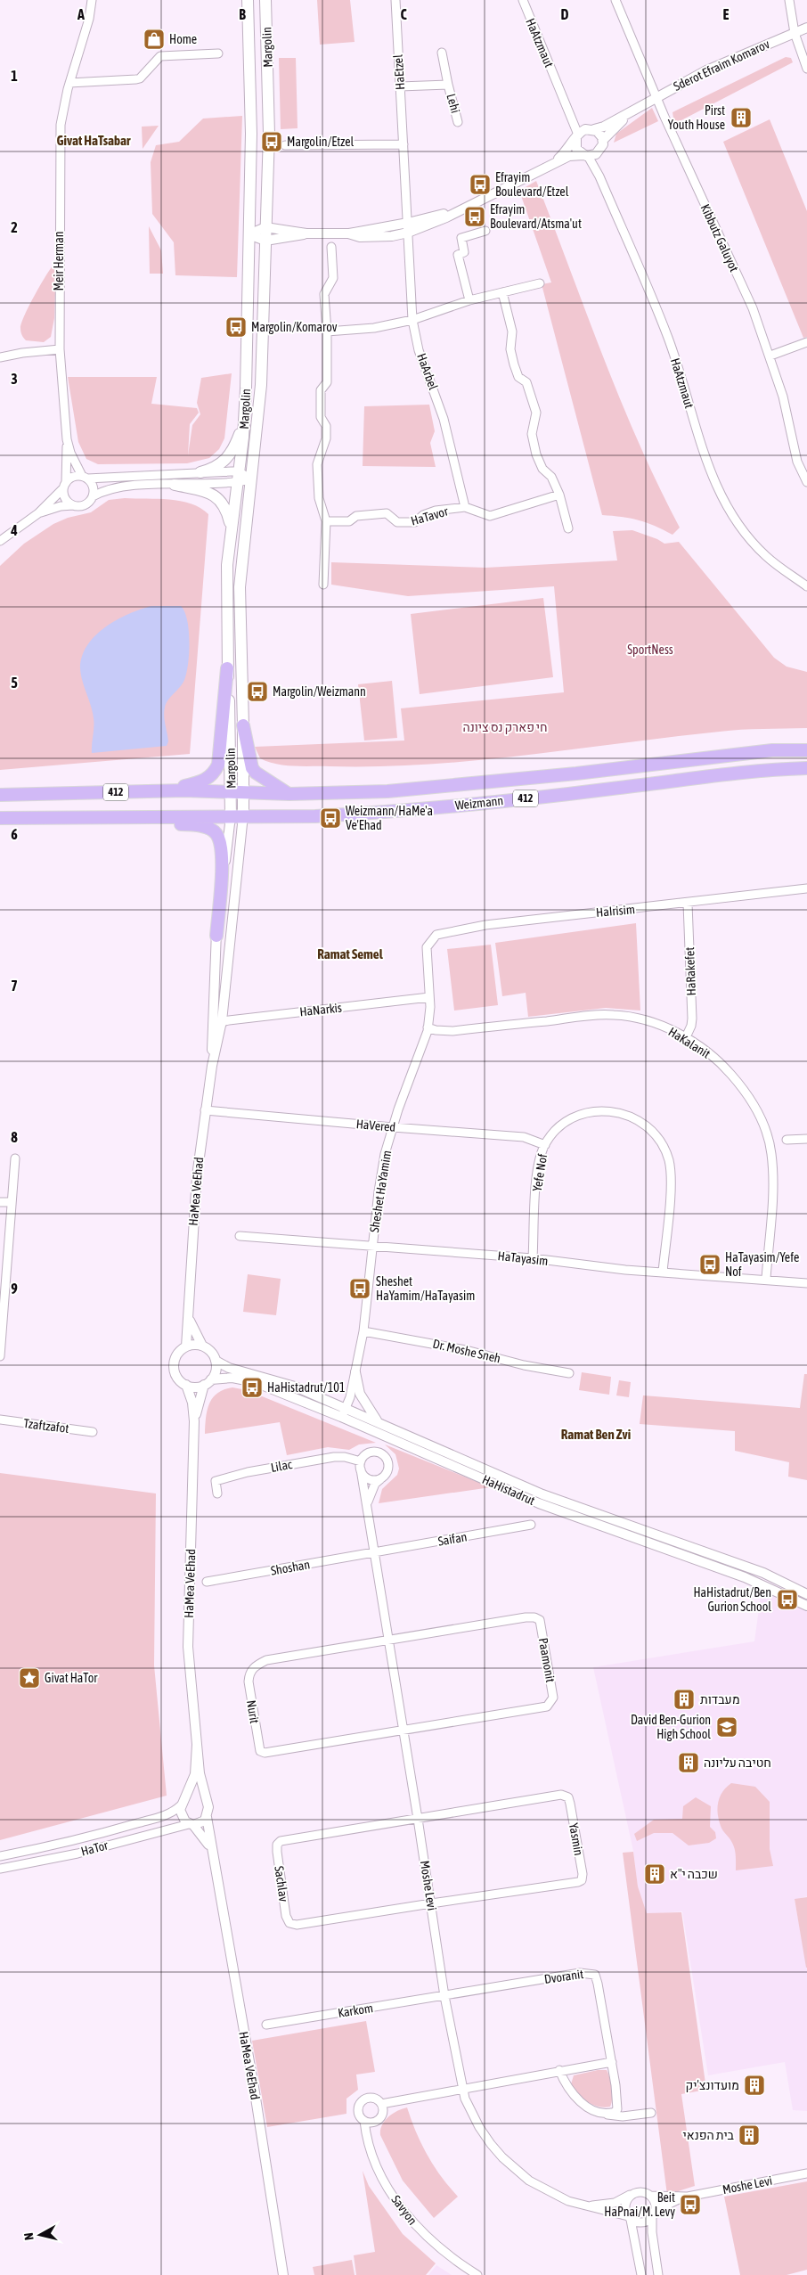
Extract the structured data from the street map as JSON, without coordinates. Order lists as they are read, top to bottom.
{
  "streets": {
    "main road": ["Margolin", "412", "Weizmann"],
    "street": [
      "HaAtzmaut",
      "Sderot Efraim Komarov",
      "HaEtzel",
      "Lehi",
      "Kibbutz Galuyot",
      "Meir Herman",
      "HaArbel",
      "HaTavor",
      "HaIrisim",
      "HaRakefet",
      "HaNarkis",
      "HaKalanit",
      "HaVered",
      "Yefe Nof",
      "HaMea VeEhad",
      "Sheshet HaYamim",
      "HaTayasim",
      "Dr. Moshe Sneh",
      "Tzaftzafot",
      "Lilac",
      "HaHistadrut",
      "Saifan",
      "Shoshan",
      "Paamonit",
      "Nurit",
      "Yasmin",
      "HaTor",
      "Sachlav",
      "Moshe Levi",
      "Dvoranit",
      "Karkom",
      "Savyon"
    ]
  },
  "crossings": [
    ["HaAtzmaut", "Sderot Efraim Komarov"],
    ["Margolin", "412"],
    ["Margolin", "Weizmann"],
    ["Margolin", "HaMea VeEhad"],
    ["Sderot Efraim Komarov", "Kibbutz Galuyot"],
    ["HaEtzel", "Lehi"],
    ["HaEtzel", "HaArbel"],
    ["HaArbel", "HaTavor"],
    ["412", "Weizmann"],
    ["412", "HaMea VeEhad"],
    ["Weizmann", "HaMea VeEhad"],
    ["HaIrisim", "HaRakefet"],
    ["HaIrisim", "Sheshet HaYamim"],
    ["HaRakefet", "HaKalanit"],
    ["HaNarkis", "HaMea VeEhad"],
    ["HaNarkis", "Sheshet HaYamim"],
    ["HaKalanit", "Sheshet HaYamim"],
    ["HaKalanit", "HaTayasim"],
    ["HaVered", "Yefe Nof"],
    ["HaVered", "HaMea VeEhad"],
    ["HaVered", "Sheshet HaYamim"],
    ["Yefe Nof", "HaTayasim"],
    ["HaMea VeEhad", "HaHistadrut"],
    ["HaMea VeEhad", "HaTor"],
    ["Sheshet HaYamim", "HaTayasim"],
    ["Sheshet HaYamim", "Dr. Moshe Sneh"],
    ["Sheshet HaYamim", "HaHistadrut"],
    ["Lilac", "Moshe Levi"],
    ["Saifan", "Shoshan"],
    ["Saifan", "Moshe Levi"],
    ["Shoshan", "Moshe Levi"],
    ["Paamonit", "Nurit"],
    ["Paamonit", "Moshe Levi"],
    ["Nurit", "Moshe Levi"],
    ["Yasmin", "Sachlav"],
    ["Yasmin", "Moshe Levi"],
    ["Sachlav", "Moshe Levi"],
    ["Moshe Levi", "Dvoranit"],
    ["Moshe Levi", "Karkom"],
    ["Dvoranit", "Karkom"]
  ],
  "districts": ["Givat HaTsabar", "Ramat Semel", "Ramat Ben Zvi"],
  "parks": ["SportNess", "חי פארק נס ציונה"],
  "places": {
    "shop": ["Home"],
    "building": [
      "Pirst Youth House",
      "מעבדות",
      "חטיבה עליונה",
      "שכבה י\"א",
      "מועדונצ'יק",
      "בית הפנאי"
    ],
    "bus stop": [
      "Margolin/Etzel",
      "Efrayim Boulevard/Etzel",
      "Efrayim Boulevard/Atsma'ut",
      "Margolin/Komarov",
      "Margolin/Weizmann",
      "Weizmann/HaMe'a Ve'Ehad",
      "HaTayasim/Yefe Nof",
      "Sheshet HaYamim/HaTayasim",
      "HaHistadrut/101",
      "HaHistadrut/Ben Gurion School",
      "Beit HaPnai/M. Levy"
    ],
    "place": ["Givat HaTor"],
    "school or university": ["David Ben-Gurion High School"]
  },
  "north": "left",
  "grid": {
    "columns": [
      "A",
      "B",
      "C",
      "D",
      "E"
    ],
    "rows": [
      "1",
      "2",
      "3",
      "4",
      "5",
      "6",
      "7",
      "8",
      "9"
    ]
  }
}
